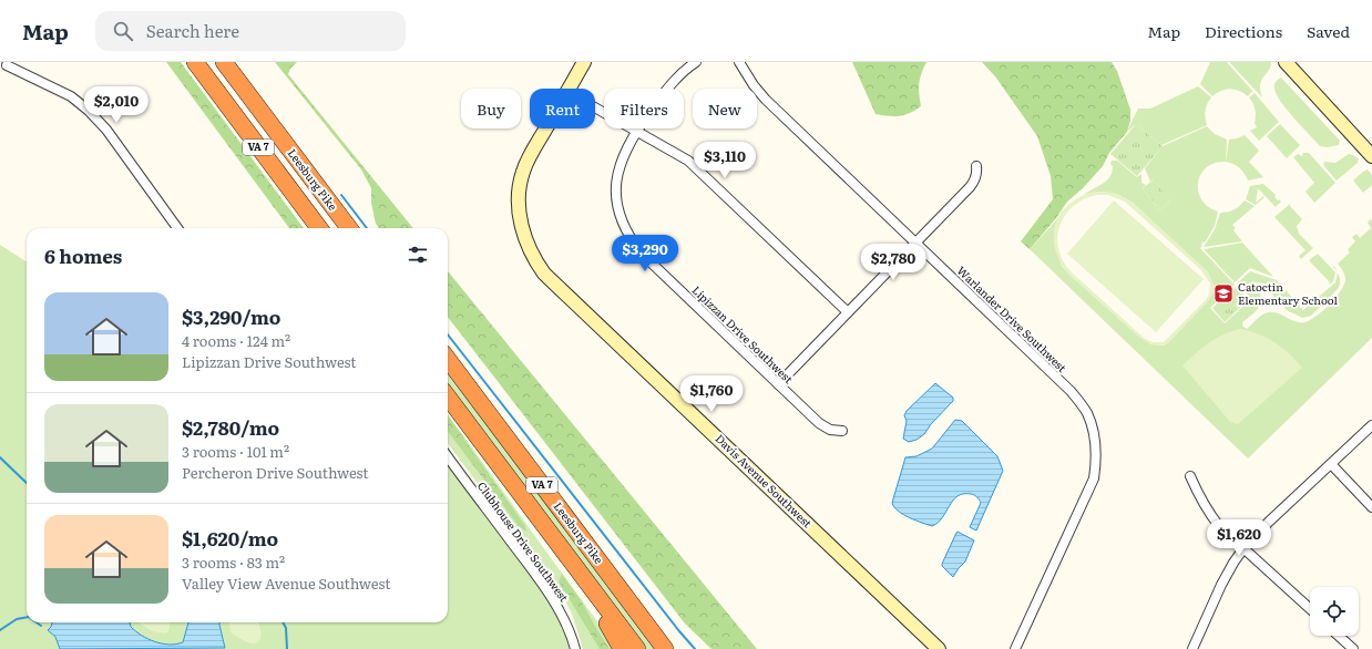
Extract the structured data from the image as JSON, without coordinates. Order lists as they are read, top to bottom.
{
  "streets": {
    "highway": ["VA 7", "Leesburg Pike"],
    "street": [
      "Warlander Drive Southwest",
      "Lipizzan Drive Southwest",
      "Davis Avenue Southwest",
      "Clubhouse Drive Southwest"
    ]
  },
  "places": {
    "school or university": ["Catoctin Elementary School"]
  },
  "page": {
    "header": "Map",
    "search": "Search here",
    "nav": ["Map", "Directions", "Saved"],
    "price": [
      "$2,010",
      "$3,110",
      "$3,290",
      "$2,780",
      "$1,760",
      "$1,620"
    ],
    "chip": [
      "Buy",
      "Rent",
      "Filters",
      "New"
    ],
    "heading": "6 homes",
    "list": [
      {
        "name": "$3,290/mo",
        "note": "4 rooms · 124 m² · Lipizzan Drive Southwest"
      },
      {
        "name": "$2,780/mo",
        "note": "3 rooms · 101 m² · Percheron Drive Southwest"
      },
      {
        "name": "$1,620/mo",
        "note": "3 rooms · 83 m² · Valley View Avenue Southwest"
      }
    ]
  }
}
